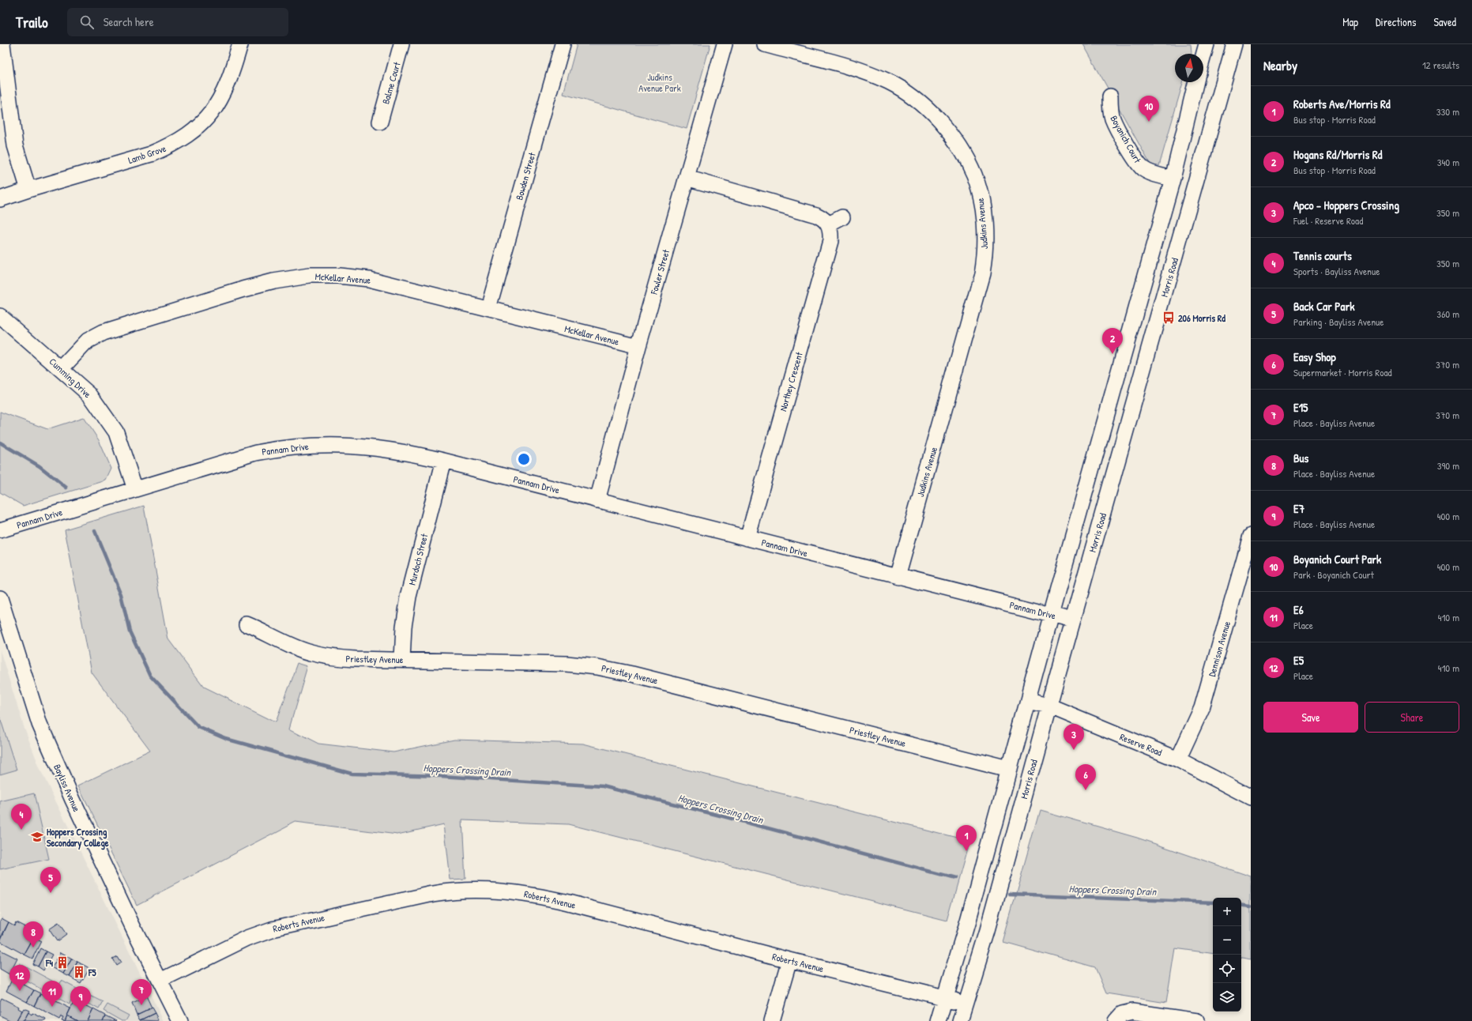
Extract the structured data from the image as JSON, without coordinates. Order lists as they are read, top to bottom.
{
  "streets": {
    "street": [
      "Balme Court",
      "Boyanich Court",
      "Lamb Grove",
      "Bowden Street",
      "Judkins Avenue",
      "Fowler Street",
      "Morris Road",
      "McKellar Avenue",
      "Cumming Drive",
      "Northey Crescent",
      "Pannam Drive",
      "Murdoch Street",
      "Dennison Avenue",
      "Priestley Avenue",
      "Reserve Road",
      "Bayliss Avenue",
      "Roberts Avenue"
    ]
  },
  "crossings": [
    ["Bowden Street", "McKellar Avenue"],
    ["Judkins Avenue", "Pannam Drive"],
    ["Fowler Street", "McKellar Avenue"],
    ["Fowler Street", "Pannam Drive"],
    ["Morris Road", "Pannam Drive"],
    ["Morris Road", "Reserve Road"],
    ["Morris Road", "Roberts Avenue"],
    ["McKellar Avenue", "Cumming Drive"],
    ["Cumming Drive", "Pannam Drive"],
    ["Northey Crescent", "Pannam Drive"],
    ["Pannam Drive", "Murdoch Street"],
    ["Murdoch Street", "Priestley Avenue"],
    ["Dennison Avenue", "Reserve Road"],
    ["Bayliss Avenue", "Roberts Avenue"]
  ],
  "water": ["Hoppers Crossing Drain"],
  "parks": ["Judkins Avenue Park"],
  "places": {
    "bus stop": ["206 Morris Rd"],
    "school or university": ["Hoppers Crossing Secondary College"],
    "building": ["F4", "F5"]
  },
  "north": "top",
  "page": {
    "header": "Trailo",
    "search": "Search here",
    "nav": ["Map", "Directions", "Saved"],
    "heading": ["Nearby", "12 results"],
    "list": [
      {
        "mark": "1",
        "name": "Roberts Ave/Morris Rd",
        "note": "Bus stop · Morris Road",
        "value": "330 m"
      },
      {
        "mark": "2",
        "name": "Hogans Rd/Morris Rd",
        "note": "Bus stop · Morris Road",
        "value": "340 m"
      },
      {
        "mark": "3",
        "name": "Apco - Hoppers Crossing",
        "note": "Fuel · Reserve Road",
        "value": "350 m"
      },
      {
        "mark": "4",
        "name": "Tennis courts",
        "note": "Sports · Bayliss Avenue",
        "value": "350 m"
      },
      {
        "mark": "5",
        "name": "Back Car Park",
        "note": "Parking · Bayliss Avenue",
        "value": "360 m"
      },
      {
        "mark": "6",
        "name": "Easy Shop",
        "note": "Supermarket · Morris Road",
        "value": "370 m"
      },
      {
        "mark": "7",
        "name": "E15",
        "note": "Place · Bayliss Avenue",
        "value": "370 m"
      },
      {
        "mark": "8",
        "name": "Bus",
        "note": "Place · Bayliss Avenue",
        "value": "390 m"
      },
      {
        "mark": "9",
        "name": "E7",
        "note": "Place · Bayliss Avenue",
        "value": "400 m"
      },
      {
        "mark": "10",
        "name": "Boyanich Court Park",
        "note": "Park · Boyanich Court",
        "value": "400 m"
      },
      {
        "mark": "11",
        "name": "E6",
        "note": "Place",
        "value": "410 m"
      },
      {
        "mark": "12",
        "name": "E5",
        "note": "Place",
        "value": "410 m"
      }
    ],
    "pins": [
      "10",
      "2",
      "3",
      "6",
      "4",
      "1",
      "5",
      "8",
      "12",
      "7",
      "11",
      "9"
    ],
    "buttons": ["Save", "Share"],
    "map_buttons": ["+", "−"]
  }
}
